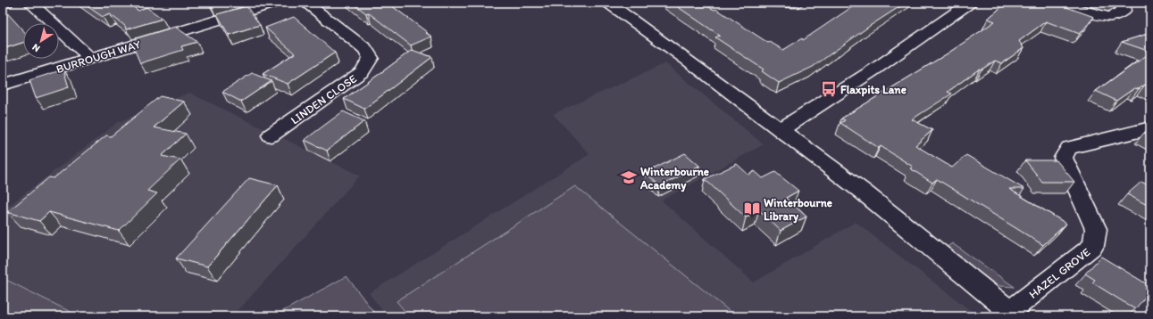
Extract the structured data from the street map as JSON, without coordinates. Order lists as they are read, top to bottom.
{
  "streets": {
    "street": ["BURROUGH WAY", "LINDEN CLOSE", "HAZEL GROVE"]
  },
  "places": {
    "bus stop": ["Flaxpits Lane"],
    "school or university": ["Winterbourne Academy"],
    "library": ["Winterbourne Library"]
  },
  "north": "bottom left"
}
